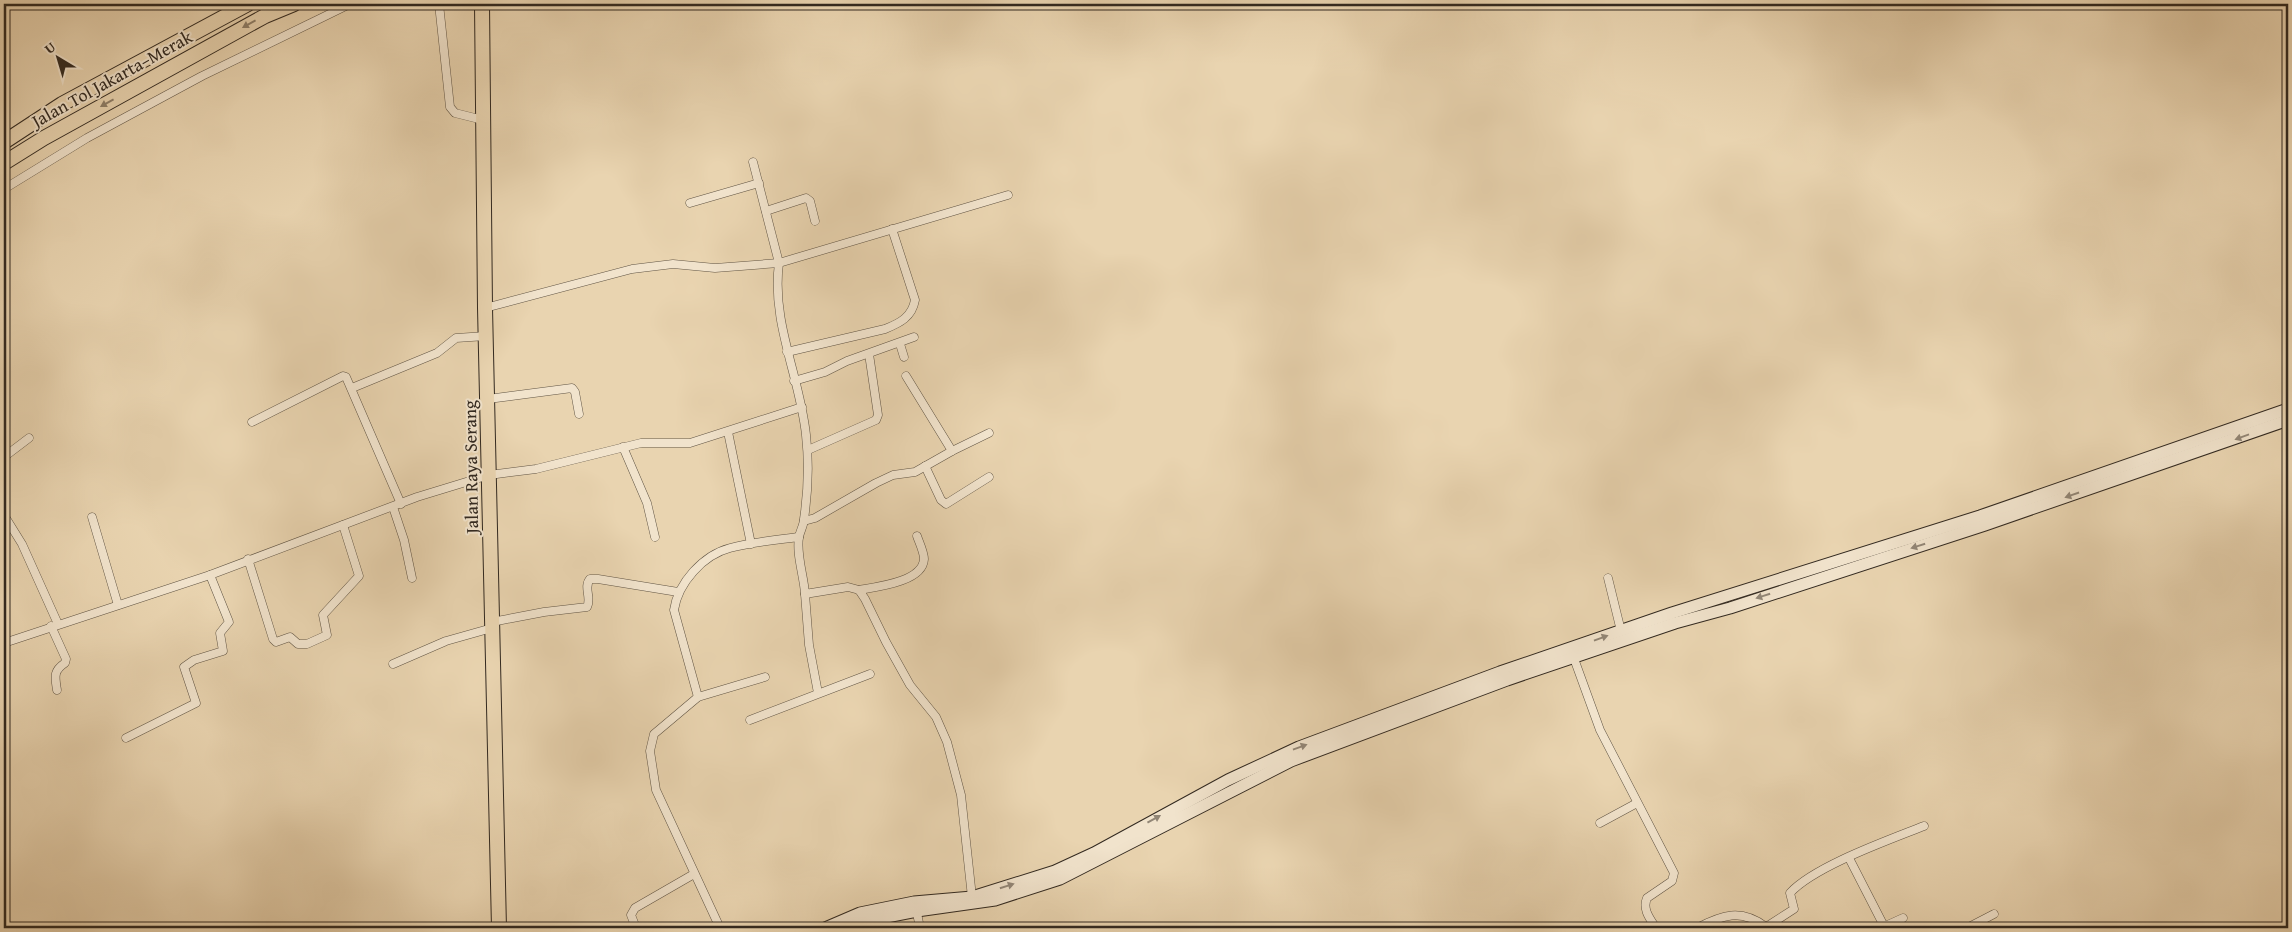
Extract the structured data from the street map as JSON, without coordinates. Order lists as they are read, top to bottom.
{
  "streets": {
    "highway": ["Jalan Tol Jakarta–Merak", "Jalan Raya Serang"]
  },
  "north": "top left"
}
